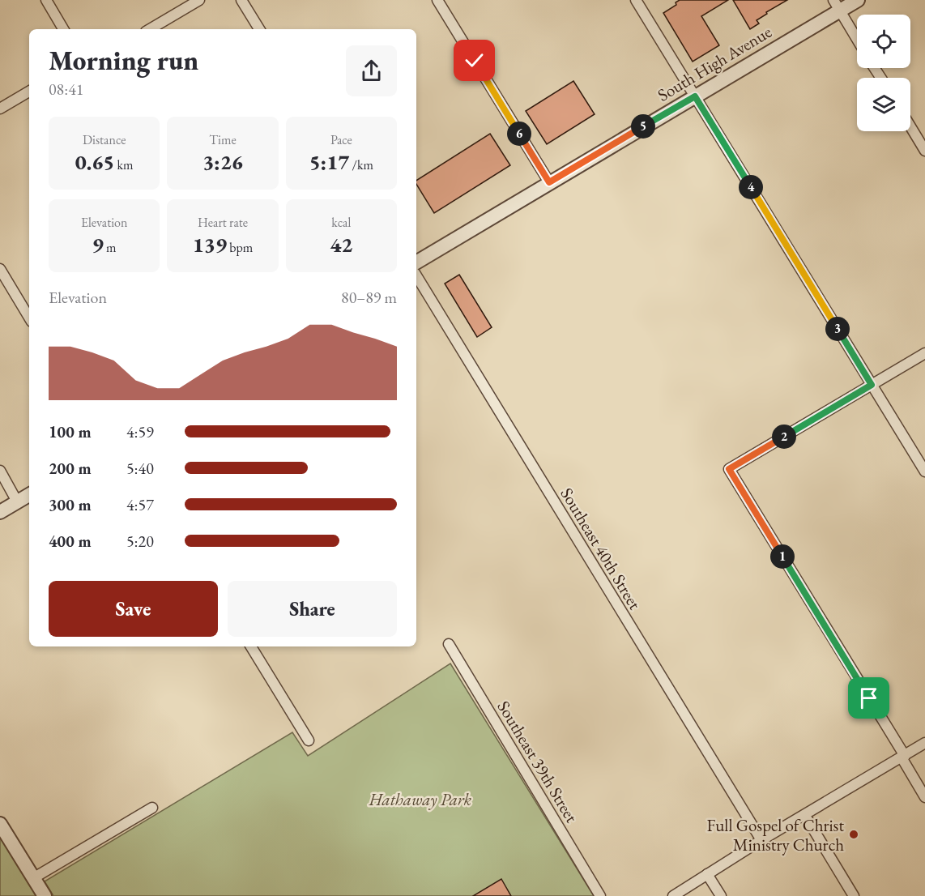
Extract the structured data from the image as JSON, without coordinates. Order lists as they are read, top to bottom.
{
  "streets": {
    "street": ["South High Avenue", "Southeast 40th Street", "Southeast 39th Street"]
  },
  "parks": ["Hathaway Park"],
  "places": ["Full Gospel of Christ Ministry Church"],
  "page": {
    "heading": ["Morning run", "08:41"],
    "stats": [
      ["Distance", "0.65 km"],
      ["Time", "3:26"],
      ["Pace", "5:17 /km"],
      ["Elevation", "9 m"],
      ["Heart rate", "139 bpm"],
      ["kcal", "42"]
    ],
    "pins": [
      "5",
      "6",
      "4",
      "3",
      "2",
      "1"
    ],
    "chart": ["Elevation", "80–89 m"],
    "list": [
      {
        "name": "100 m",
        "note": "4:59"
      },
      {
        "name": "200 m",
        "note": "5:40"
      },
      {
        "name": "300 m",
        "note": "4:57"
      },
      {
        "name": "400 m",
        "note": "5:20"
      }
    ],
    "buttons": ["Save", "Share"]
  }
}
